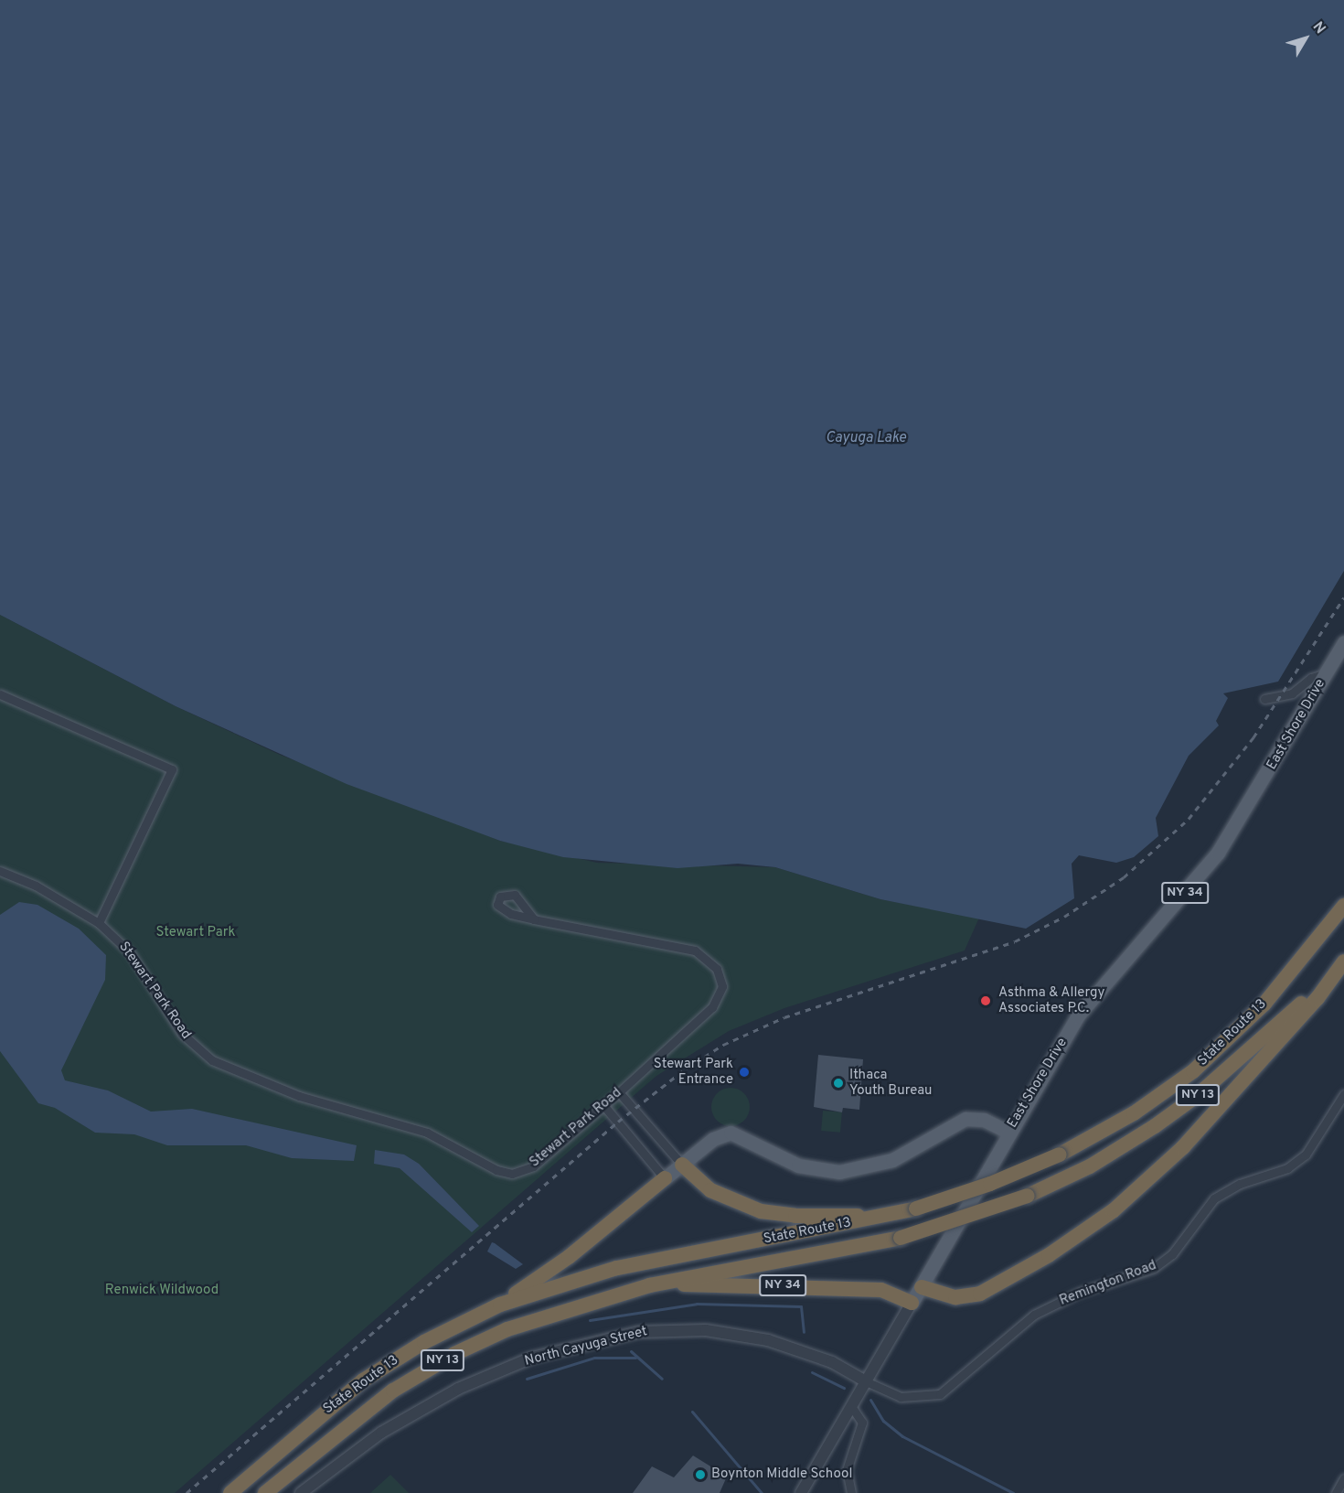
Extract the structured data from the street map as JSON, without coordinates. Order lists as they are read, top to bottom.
{
  "streets": {
    "highway": ["NY 34", "State Route 13", "NY 13"],
    "main road": ["East Shore Drive"],
    "street": ["Stewart Park Road", "Remington Road", "North Cayuga Street"]
  },
  "crossings": [
    ["East Shore Drive", "NY 34"],
    ["East Shore Drive", "Remington Road"],
    ["East Shore Drive", "North Cayuga Street"],
    ["NY 34", "State Route 13"],
    ["Remington Road", "North Cayuga Street"]
  ],
  "water": ["Cayuga Lake"],
  "parks": ["Stewart Park", "Renwick Wildwood"],
  "places": [
    "Asthma & Allergy Associates P.C.",
    "Stewart Park Entrance",
    "Ithaca Youth Bureau",
    "Boynton Middle School"
  ],
  "north": "top right"
}
